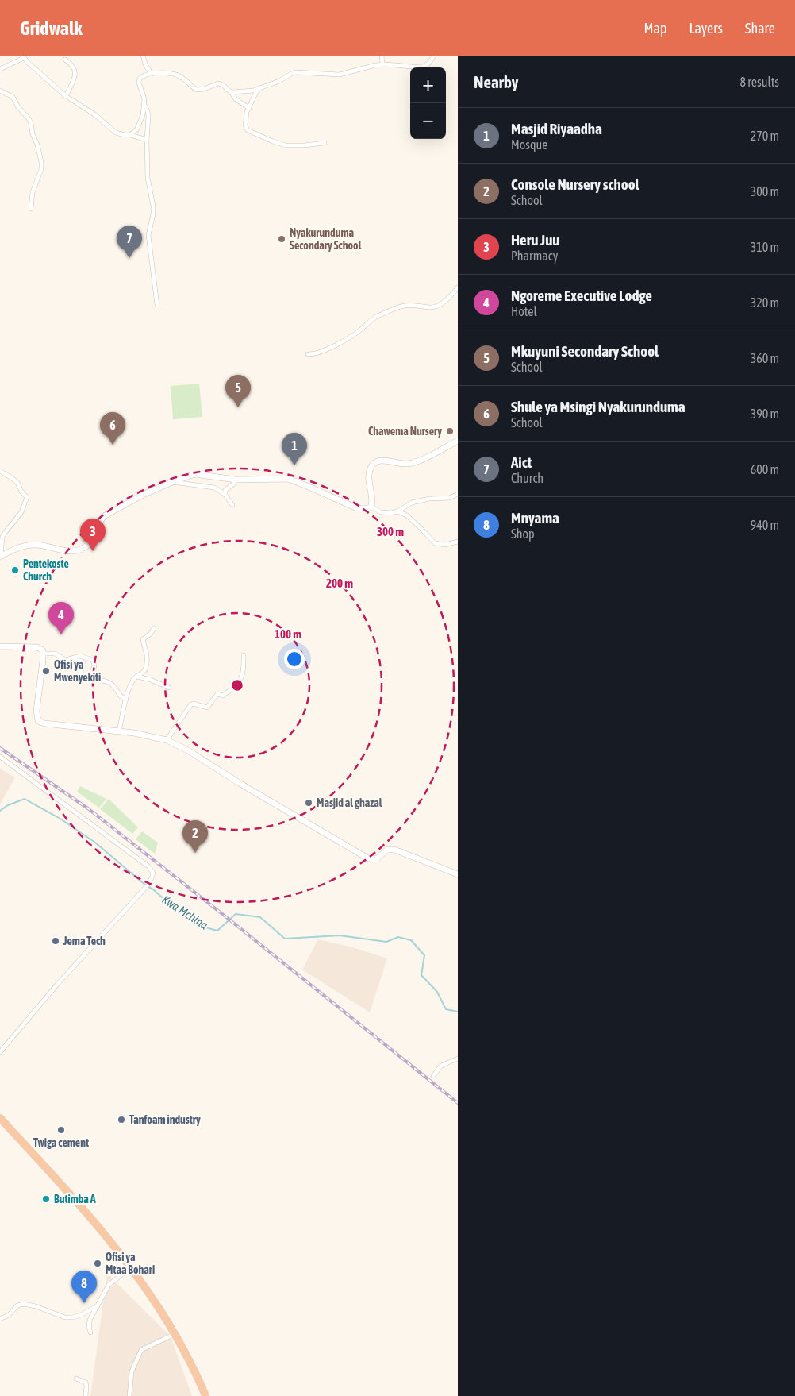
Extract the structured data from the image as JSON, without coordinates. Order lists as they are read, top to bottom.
{
  "water": ["Kwa Mchina"],
  "places": [
    "Nyakurunduma Secondary School",
    "Chawema Nursery",
    "Pentekoste Church",
    "Ofisi ya Mwenyekiti",
    "Masjid al ghazal",
    "Jema Tech",
    "Tanfoam industry",
    "Twiga cement",
    "Butimba A",
    "Ofisi ya Mtaa Bohari"
  ],
  "page": {
    "header": "Gridwalk",
    "nav": ["Map", "Layers", "Share"],
    "heading": ["Nearby", "8 results"],
    "map_buttons": ["+", "−"],
    "list": [
      {
        "mark": "1",
        "name": "Masjid Riyaadha",
        "note": "Mosque",
        "value": "270 m"
      },
      {
        "mark": "2",
        "name": "Console Nursery school",
        "note": "School",
        "value": "300 m"
      },
      {
        "mark": "3",
        "name": "Heru Juu",
        "note": "Pharmacy",
        "value": "310 m"
      },
      {
        "mark": "4",
        "name": "Ngoreme Executive Lodge",
        "note": "Hotel",
        "value": "320 m"
      },
      {
        "mark": "5",
        "name": "Mkuyuni Secondary School",
        "note": "School",
        "value": "360 m"
      },
      {
        "mark": "6",
        "name": "Shule ya Msingi Nyakurunduma",
        "note": "School",
        "value": "390 m"
      },
      {
        "mark": "7",
        "name": "Aict",
        "note": "Church",
        "value": "600 m"
      },
      {
        "mark": "8",
        "name": "Mnyama",
        "note": "Shop",
        "value": "940 m"
      }
    ],
    "pins": [
      "7",
      "5",
      "6",
      "1",
      "3",
      "4",
      "2",
      "8"
    ]
  },
  "rings": ["300 m", "200 m", "100 m"]
}
